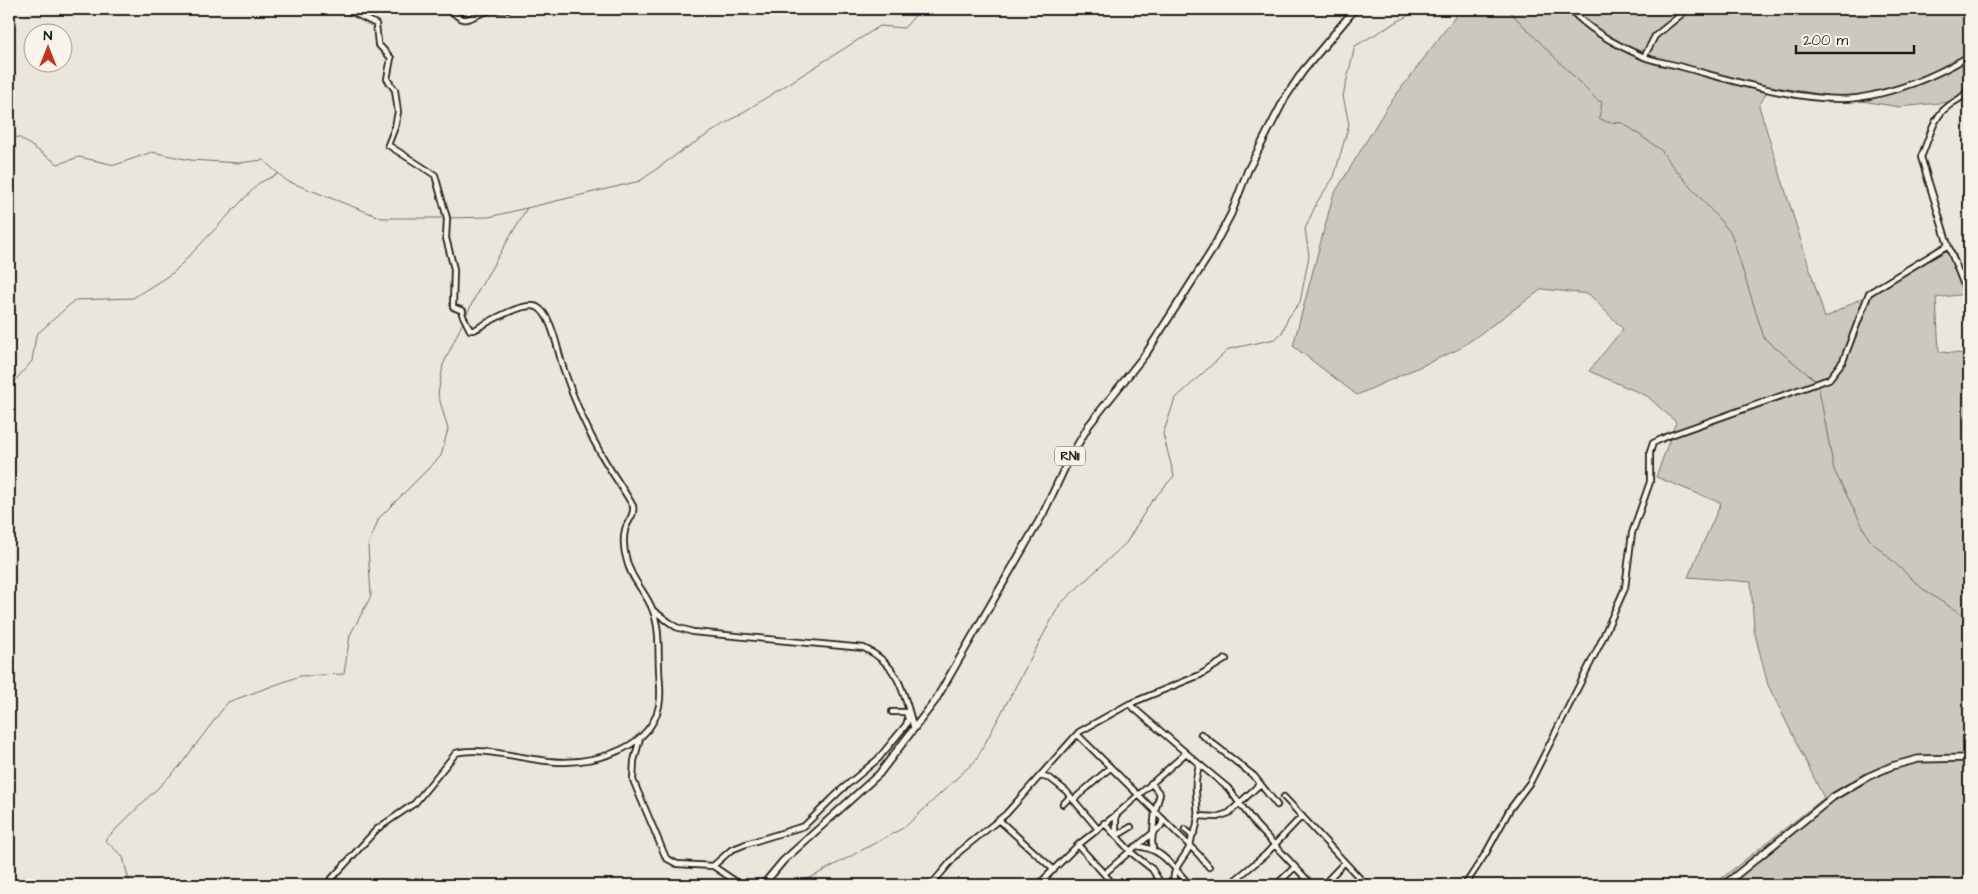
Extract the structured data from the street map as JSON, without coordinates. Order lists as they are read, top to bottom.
{
  "streets": {
    "main road": ["RN11"]
  },
  "scale_bar": "200 m",
  "north": "top"
}
